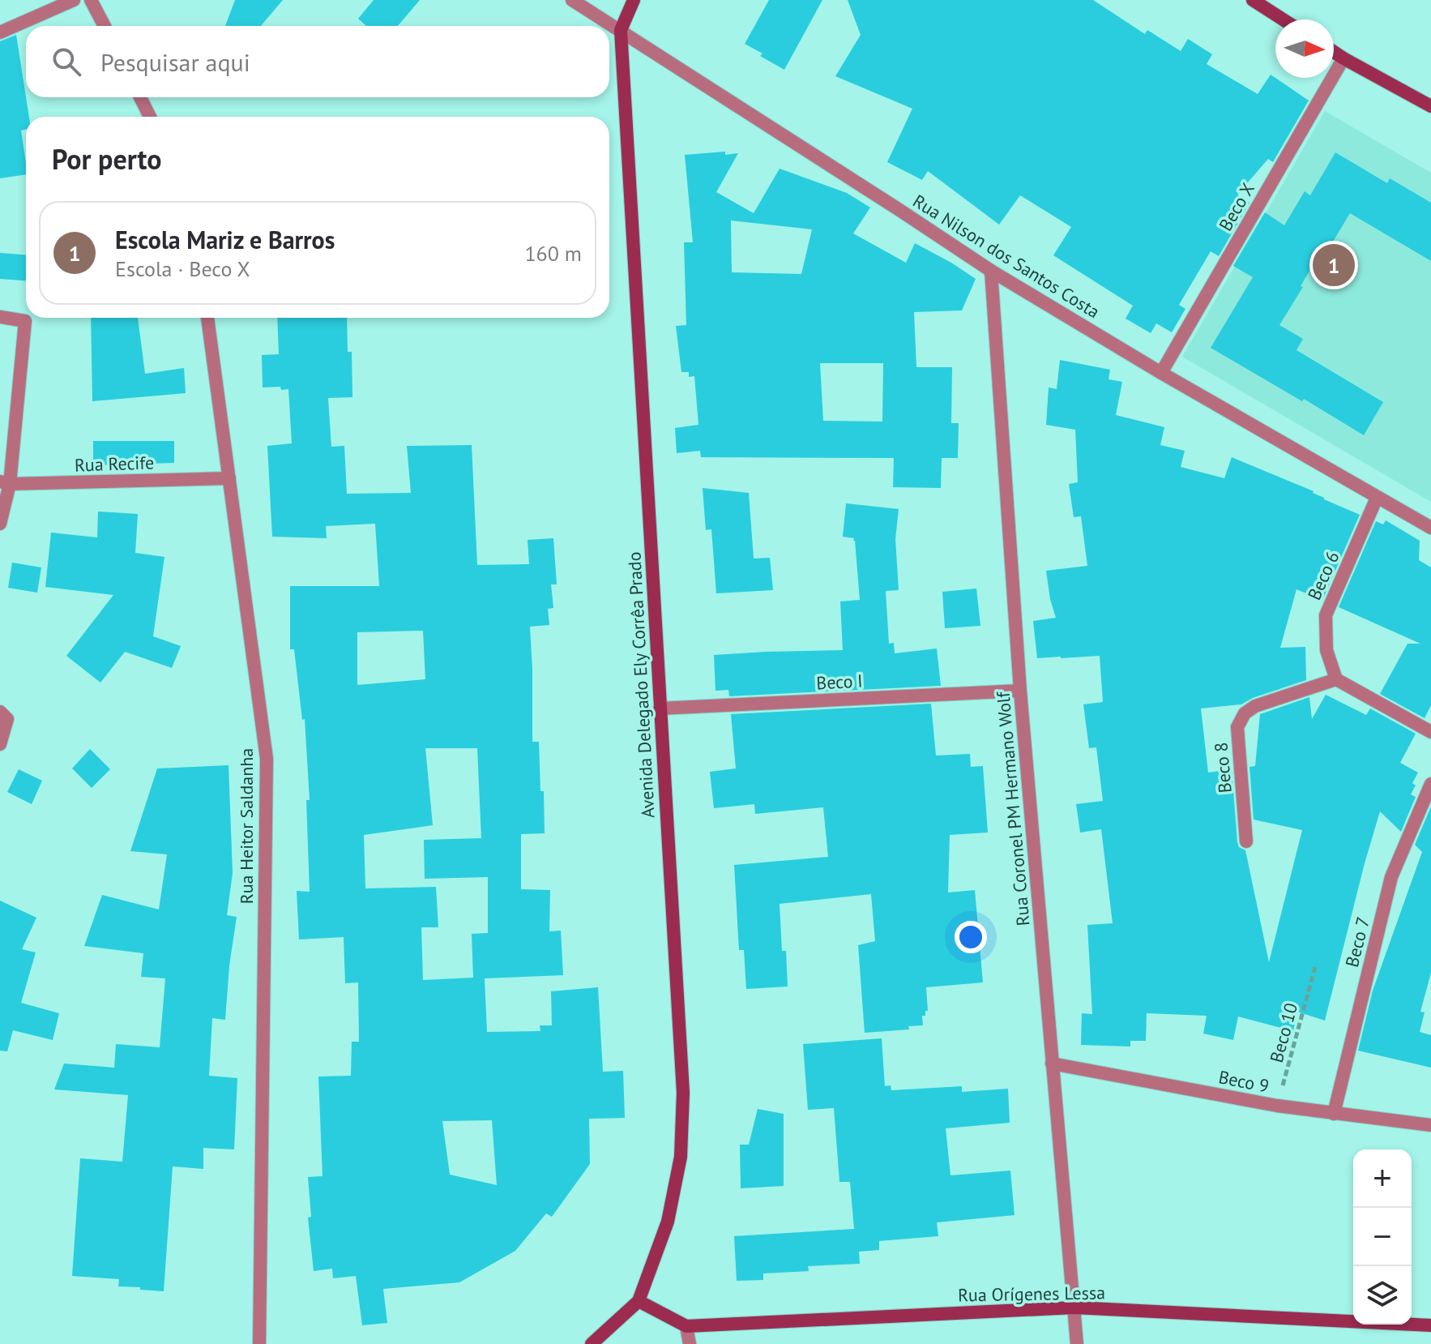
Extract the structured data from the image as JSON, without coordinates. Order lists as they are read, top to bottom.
{
  "streets": {
    "main road": ["Avenida Delegado Ely Corrêa Prado", "Rua Orígenes Lessa"],
    "street": [
      "Beco X",
      "Rua Nilson dos Santos Costa",
      "Rua Recife",
      "Beco 6",
      "Beco I",
      "Beco 8",
      "Rua Coronel PM Hermano Wolf",
      "Rua Heitor Saldanha",
      "Beco 7",
      "Beco 9"
    ],
    "path": ["Beco 10"]
  },
  "crossings": [
    ["Beco X", "Rua Nilson dos Santos Costa"],
    ["Rua Nilson dos Santos Costa", "Beco 6"],
    ["Rua Nilson dos Santos Costa", "Avenida Delegado Ely Corrêa Prado"],
    ["Rua Nilson dos Santos Costa", "Rua Coronel PM Hermano Wolf"],
    ["Rua Recife", "Rua Heitor Saldanha"],
    ["Beco 6", "Beco 8"],
    ["Beco I", "Avenida Delegado Ely Corrêa Prado"],
    ["Beco I", "Rua Coronel PM Hermano Wolf"],
    ["Rua Coronel PM Hermano Wolf", "Beco 9"],
    ["Rua Coronel PM Hermano Wolf", "Rua Orígenes Lessa"],
    ["Beco 7", "Beco 9"],
    ["Beco 10", "Beco 9"]
  ],
  "north": "right",
  "page": {
    "search": "Pesquisar aqui",
    "heading": "Por perto",
    "list": [
      {
        "mark": "1",
        "name": "Escola Mariz e Barros",
        "note": "Escola · Beco X",
        "value": "160 m"
      }
    ],
    "pins": "1",
    "map_buttons": ["+", "−"]
  }
}
